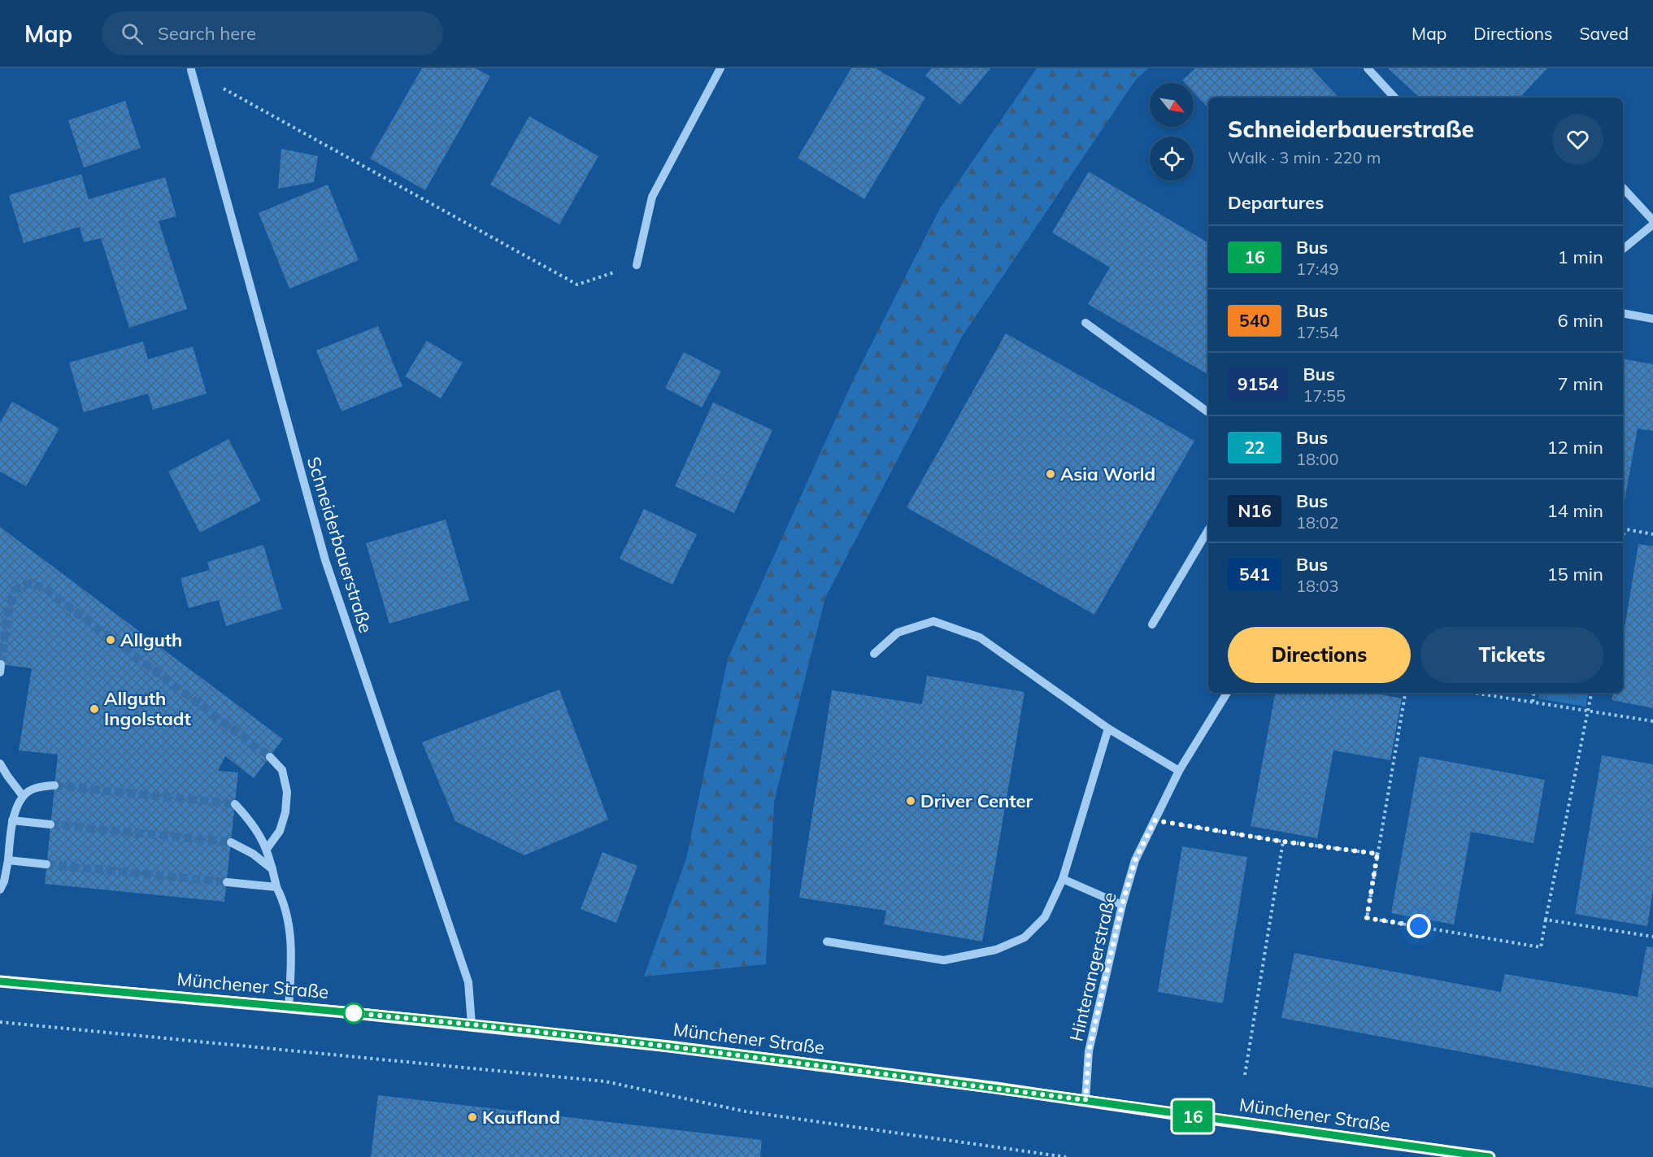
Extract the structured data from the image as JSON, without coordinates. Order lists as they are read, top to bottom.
{
  "streets": {
    "main road": ["Münchener Straße"],
    "street": ["Schneiderbauerstraße", "Hinterangerstraße"]
  },
  "crossings": [
    ["Schneiderbauerstraße", "Münchener Straße"],
    ["Hinterangerstraße", "Münchener Straße"]
  ],
  "places": [
    "Asia World",
    "Allguth",
    "Allguth Ingolstadt",
    "Driver Center",
    "Kaufland"
  ],
  "lines": ["bus line 16"],
  "north": "bottom right",
  "page": {
    "header": "Map",
    "search": "Search here",
    "nav": ["Map", "Directions", "Saved"],
    "on_map": "16",
    "heading": [
      ["Schneiderbauerstraße", "Walk · 3 min · 220 m"],
      "Departures"
    ],
    "list": [
      {
        "mark": "16",
        "name": "Bus",
        "note": "17:49",
        "value": "1 min"
      },
      {
        "mark": "540",
        "name": "Bus",
        "note": "17:54",
        "value": "6 min"
      },
      {
        "mark": "9154",
        "name": "Bus",
        "note": "17:55",
        "value": "7 min"
      },
      {
        "mark": "22",
        "name": "Bus",
        "note": "18:00",
        "value": "12 min"
      },
      {
        "mark": "N16",
        "name": "Bus",
        "note": "18:02",
        "value": "14 min"
      },
      {
        "mark": "541",
        "name": "Bus",
        "note": "18:03",
        "value": "15 min"
      }
    ],
    "buttons": ["Directions", "Tickets"]
  }
}
